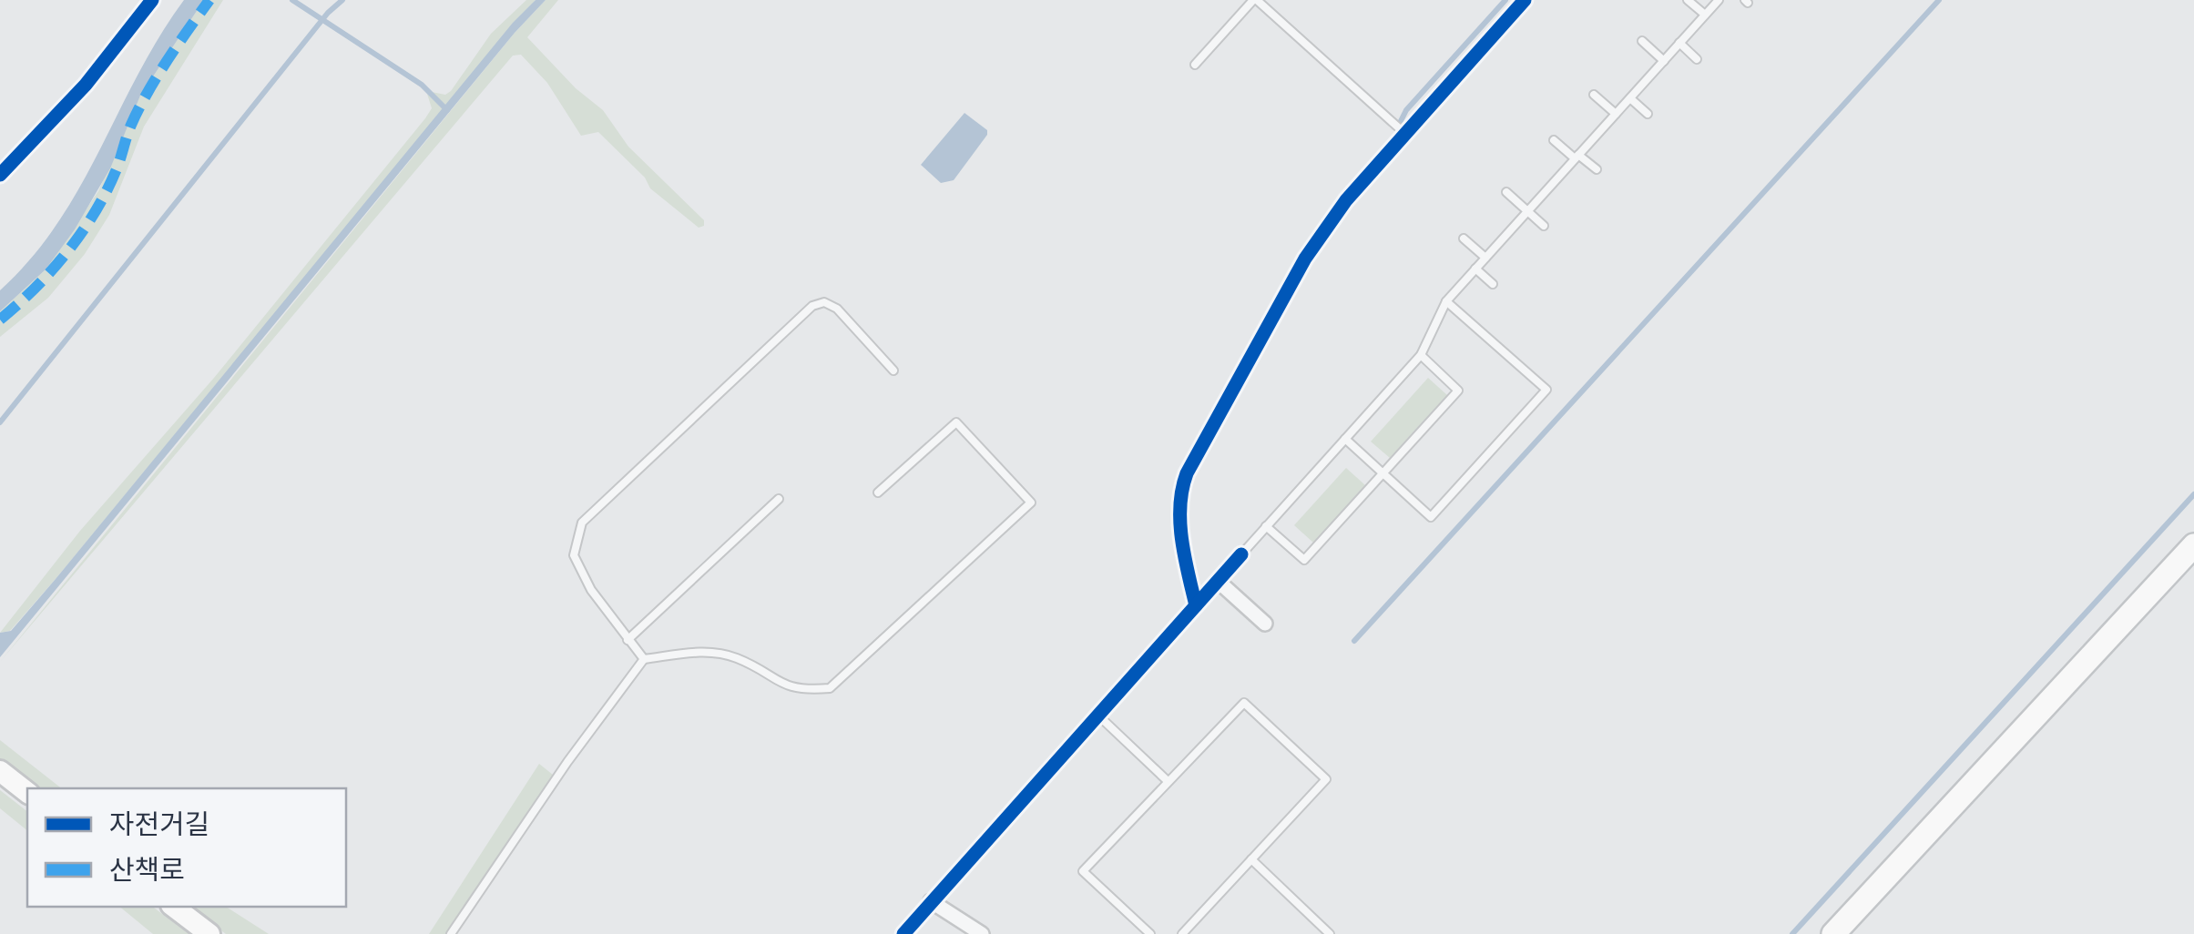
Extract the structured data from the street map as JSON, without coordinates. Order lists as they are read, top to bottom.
{
  "legend": ["자전거길", "산책로"]
}
